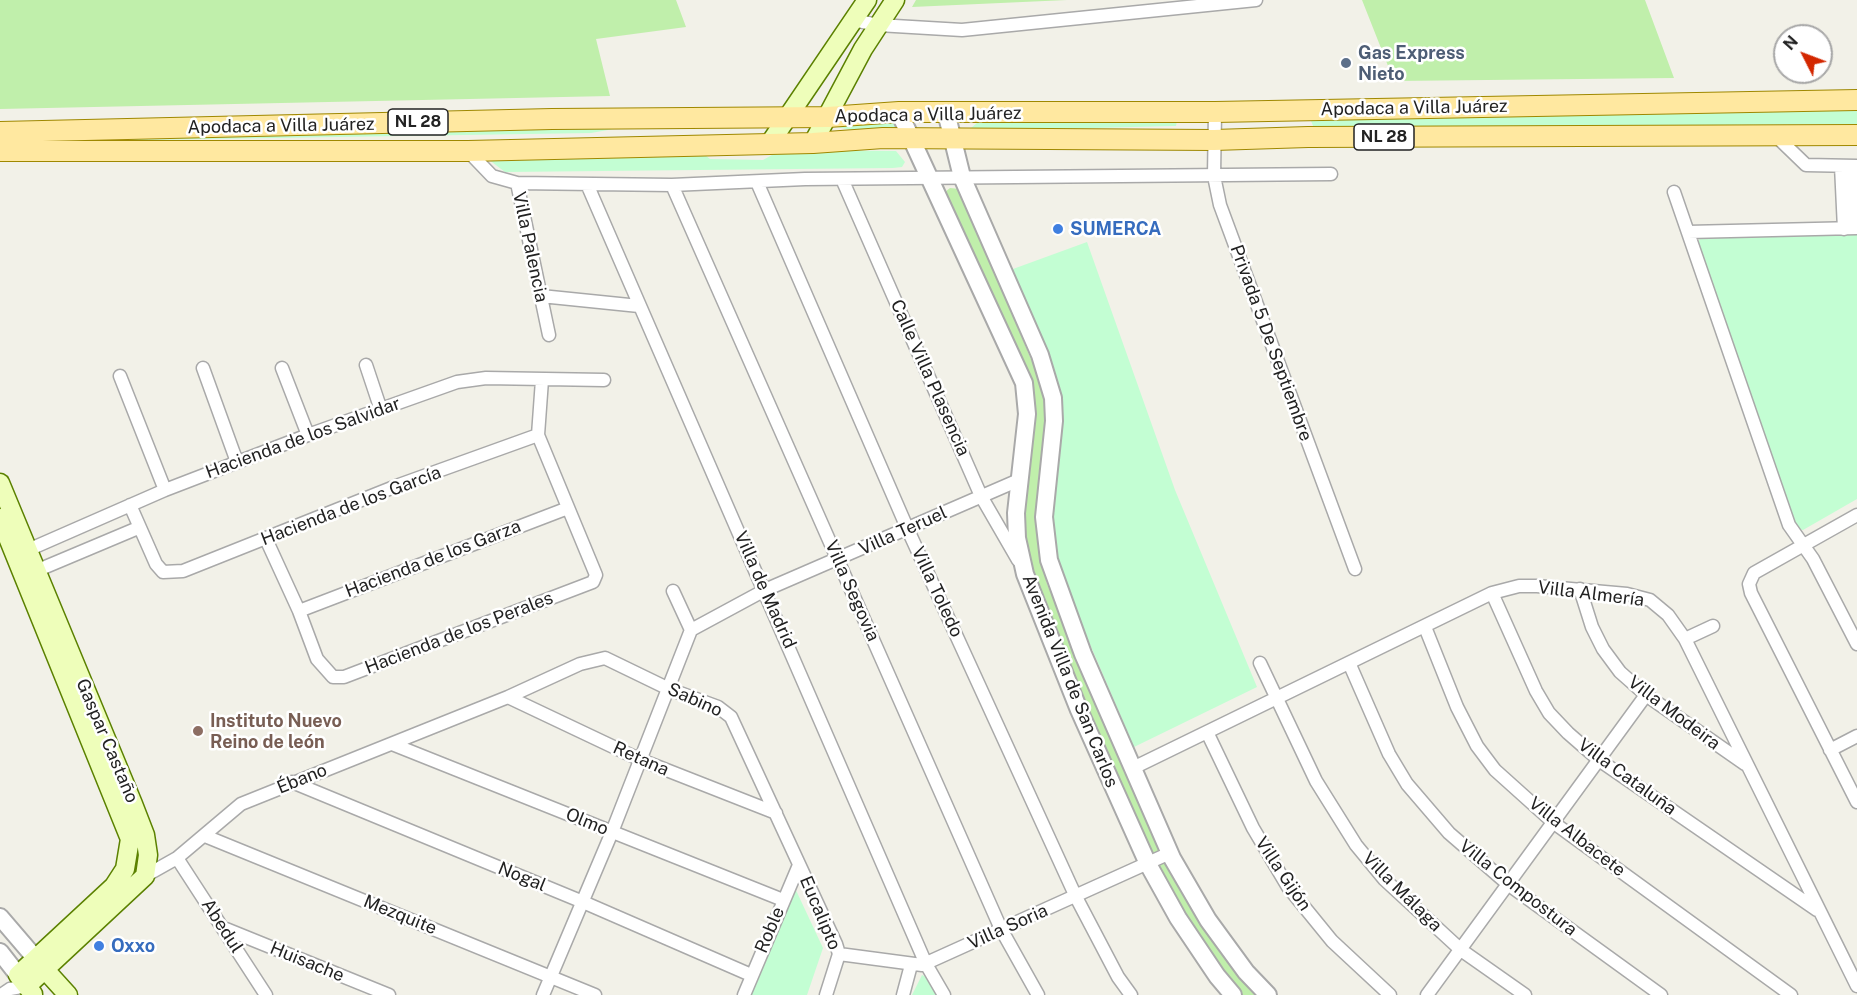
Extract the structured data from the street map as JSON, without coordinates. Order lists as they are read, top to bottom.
{
  "streets": {
    "main road": ["Apodaca a Villa Juárez", "NL 28", "Gaspar Castaño"],
    "street": [
      "Villa Palencia",
      "Privada 5 De Septiembre",
      "Calle Villa Plasencia",
      "Hacienda de los Salvidar",
      "Hacienda de los García",
      "Villa Teruel",
      "Hacienda de los Garza",
      "Villa de Madrid",
      "Villa Segovia",
      "Villa Toledo",
      "Villa Almería",
      "Hacienda de los Perales",
      "Avenida Villa de San Carlos",
      "Sabino",
      "Villa Modeira",
      "Retana",
      "Villa Cataluña",
      "Ébano",
      "Olmo",
      "Villa Albacete",
      "Villa Gijón",
      "Nogal",
      "Villa Compostura",
      "Villa Málaga",
      "Eucalipto",
      "Mezquite",
      "Abedul",
      "Villa Soria",
      "Roble",
      "Huisache"
    ]
  },
  "crossings": [
    ["Apodaca a Villa Juárez", "Villa Palencia"],
    ["Apodaca a Villa Juárez", "Privada 5 De Septiembre"],
    ["Apodaca a Villa Juárez", "Avenida Villa de San Carlos"],
    ["Calle Villa Plasencia", "Villa Teruel"],
    ["Calle Villa Plasencia", "Avenida Villa de San Carlos"],
    ["Hacienda de los Salvidar", "Gaspar Castaño"],
    ["Villa Teruel", "Villa de Madrid"],
    ["Villa Teruel", "Villa Segovia"],
    ["Villa Teruel", "Villa Toledo"],
    ["Villa Teruel", "Avenida Villa de San Carlos"],
    ["Hacienda de los Garza", "Hacienda de los Perales"],
    ["Villa de Madrid", "Villa Soria"],
    ["Villa Segovia", "Villa Soria"],
    ["Villa Toledo", "Villa Soria"],
    ["Villa Almería", "Avenida Villa de San Carlos"],
    ["Villa Almería", "Villa Modeira"],
    ["Villa Almería", "Villa Cataluña"],
    ["Villa Almería", "Villa Albacete"],
    ["Villa Almería", "Villa Gijón"],
    ["Villa Almería", "Villa Compostura"],
    ["Villa Almería", "Villa Málaga"],
    ["Avenida Villa de San Carlos", "Villa Soria"],
    ["Sabino", "Retana"],
    ["Sabino", "Ébano"],
    ["Sabino", "Eucalipto"],
    ["Sabino", "Roble"],
    ["Gaspar Castaño", "Ébano"],
    ["Retana", "Ébano"],
    ["Ébano", "Olmo"],
    ["Ébano", "Nogal"],
    ["Ébano", "Mezquite"],
    ["Ébano", "Abedul"],
    ["Olmo", "Roble"],
    ["Nogal", "Roble"],
    ["Eucalipto", "Villa Soria"],
    ["Eucalipto", "Roble"],
    ["Abedul", "Huisache"]
  ],
  "places": [
    "Gas Express Nieto",
    "SUMERCA",
    "Instituto Nuevo Reino de león",
    "Oxxo"
  ],
  "north": "top left"
}
